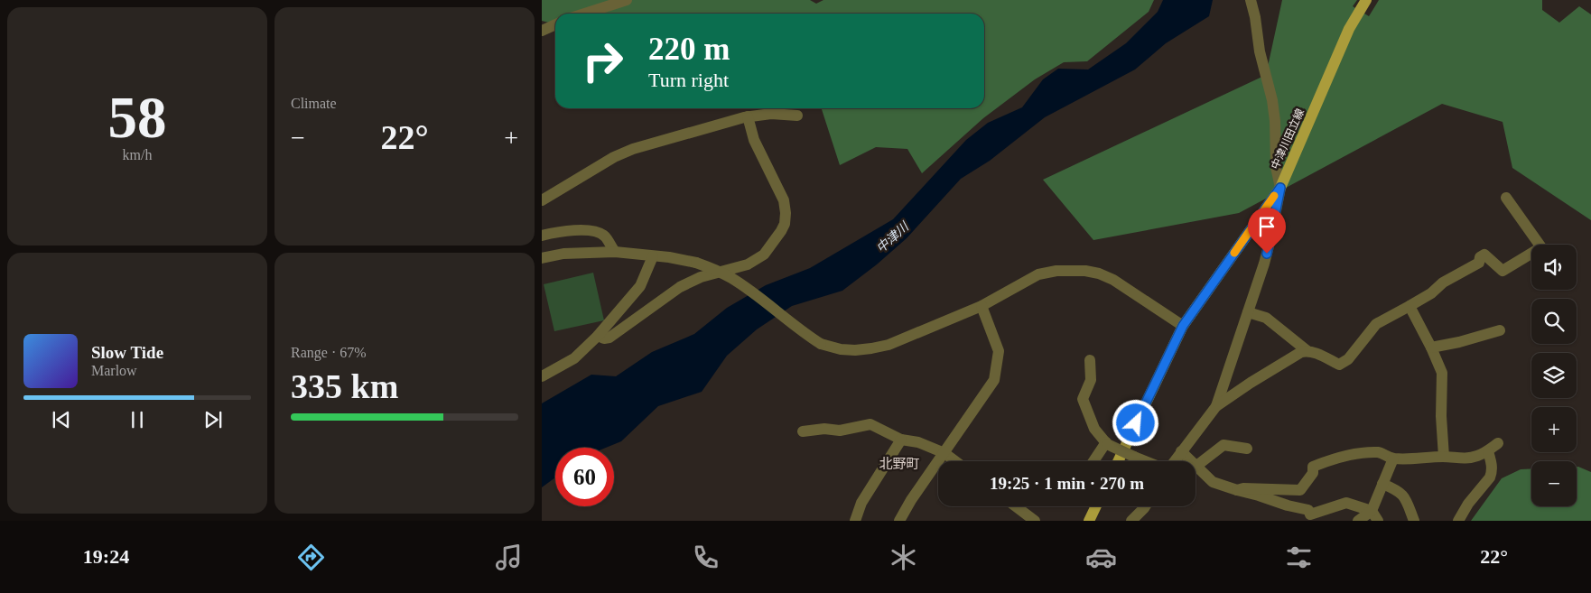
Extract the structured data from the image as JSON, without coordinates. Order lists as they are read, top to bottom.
{
  "streets": {
    "main road": ["中津川田立線"]
  },
  "districts": ["北野町"],
  "water": ["中津川"],
  "page": {
    "tile": [
      ["58", "km/h"],
      "Climate",
      ["Range · 67%", "335 km"]
    ],
    "turn": ["220 m", "Turn right"],
    "heat": ["−", "22°", "+"],
    "map_buttons": ["+", "−"],
    "song": ["Slow Tide", "Marlow"],
    "limit": "60",
    "trip": "19:25 · 1 min · 270 m",
    "tabs": ["19:24", "22°"]
  }
}
